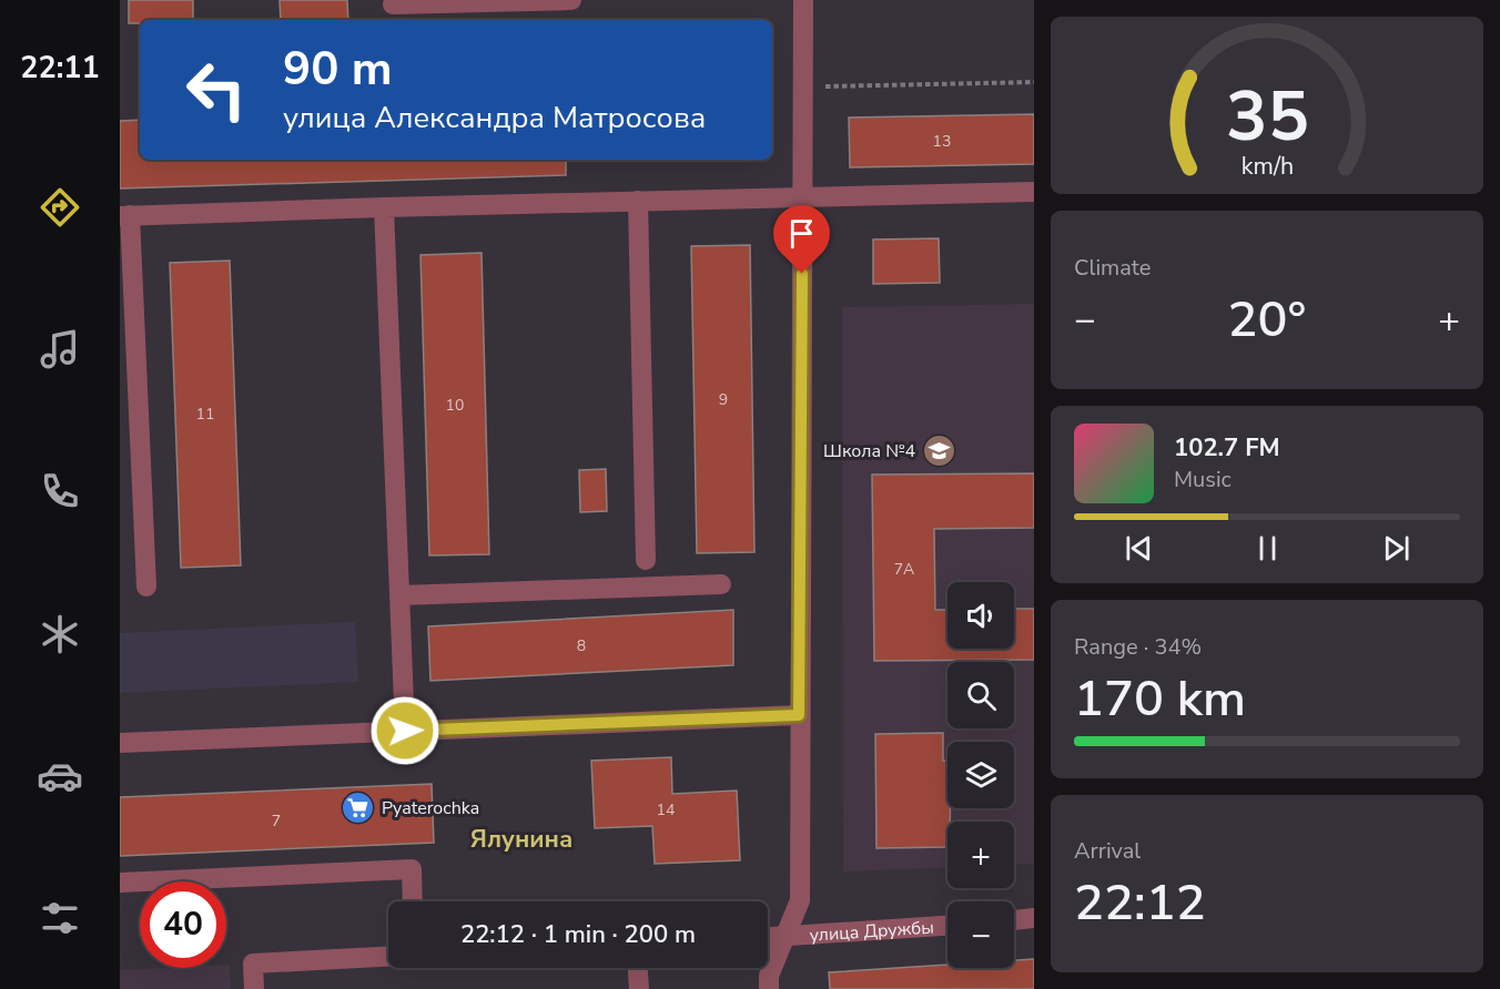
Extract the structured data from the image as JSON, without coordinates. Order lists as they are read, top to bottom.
{
  "streets": {
    "street": ["улица Дружбы"]
  },
  "districts": ["Ялунина"],
  "places": {
    "school or university": ["Школа №4"],
    "supermarket": ["Pyaterochka"]
  },
  "house_numbers": [
    "13",
    "9",
    "10",
    "11",
    "7А",
    "8",
    "14",
    "7"
  ],
  "page": {
    "tabs": "22:11",
    "turn": ["90 m", "улица Александра Матросова"],
    "tile": [
      "Climate",
      ["Range · 34%", "170 km"],
      ["Arrival", "22:12"]
    ],
    "heat": ["−", "20°", "+"],
    "song": ["102.7 FM", "Music"],
    "map_buttons": ["+", "−"],
    "limit": "40",
    "trip": "22:12 · 1 min · 200 m",
    "gauge": ["35", "km/h"]
  }
}
